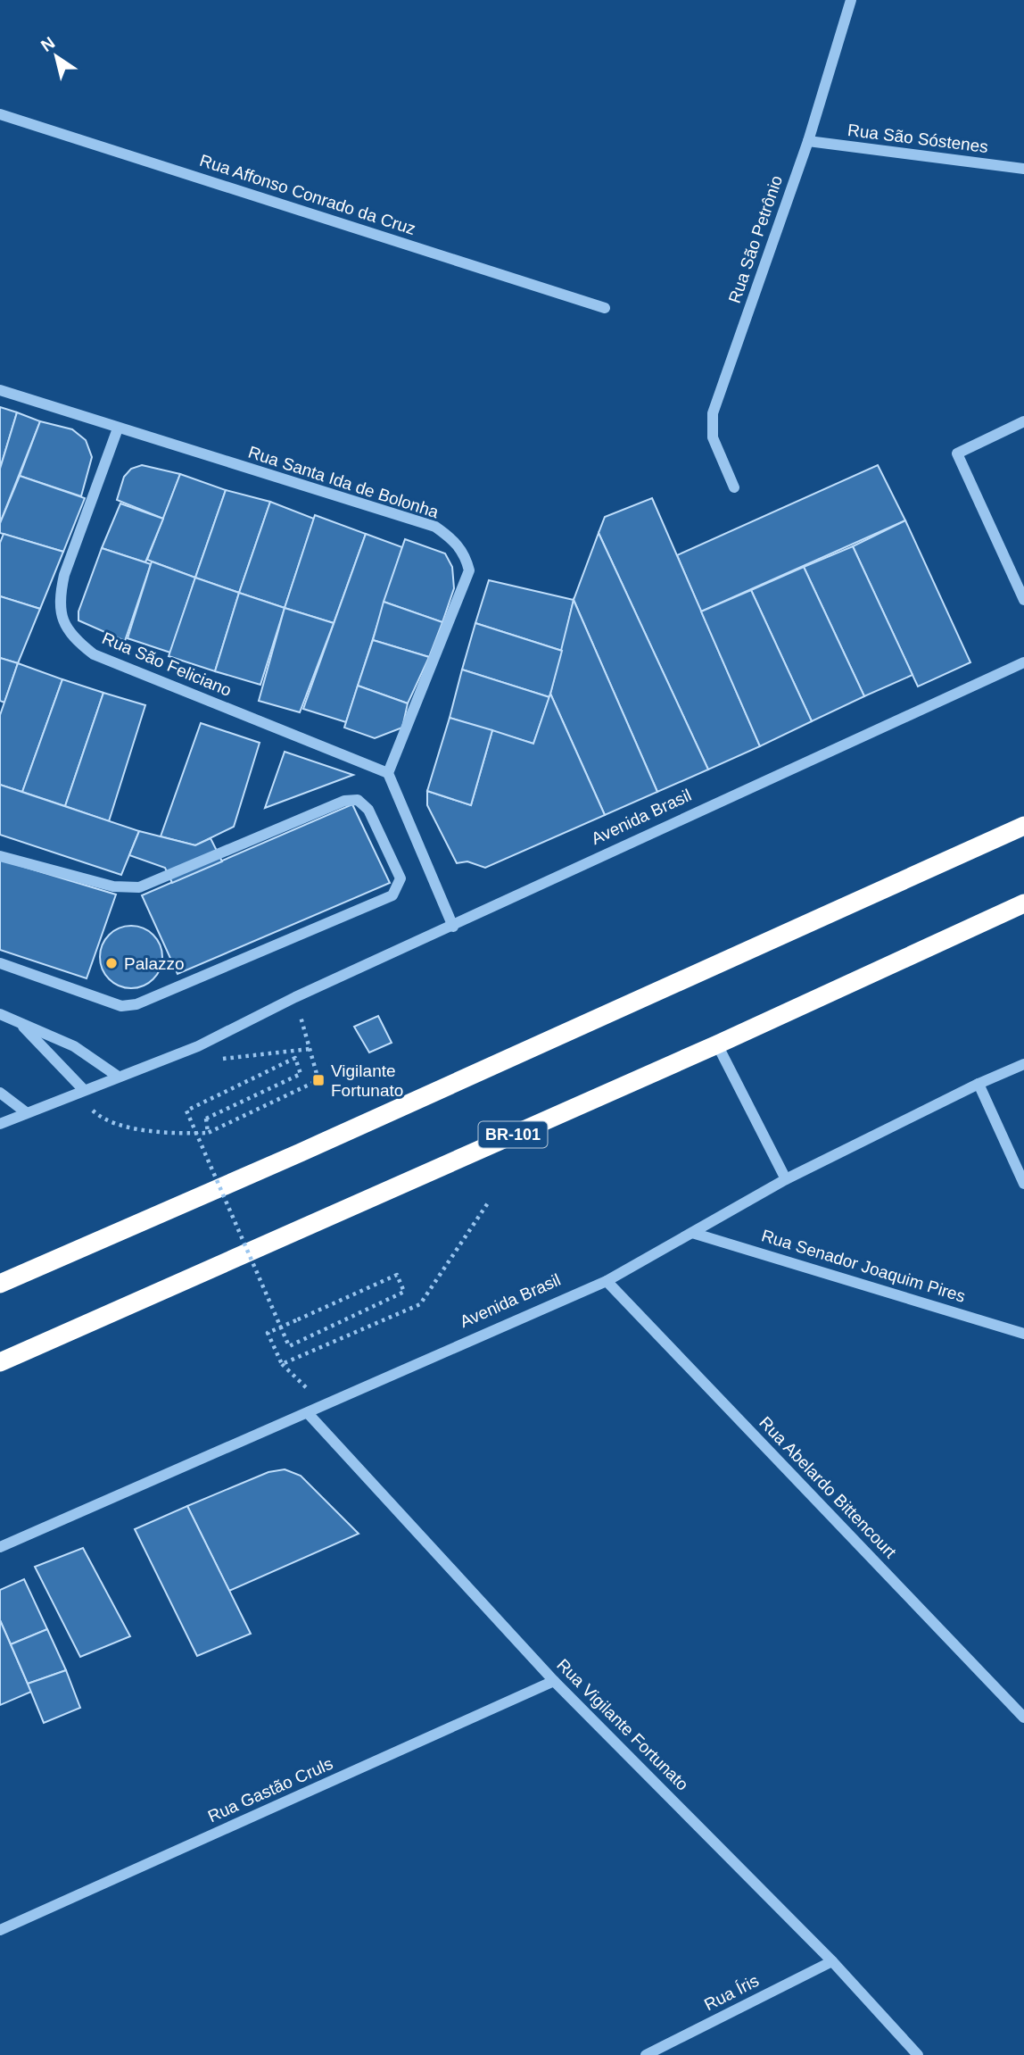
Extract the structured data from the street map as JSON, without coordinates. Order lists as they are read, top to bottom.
{
  "streets": {
    "highway": ["BR-101"],
    "street": [
      "Rua São Sóstenes",
      "Rua Affonso Conrado da Cruz",
      "Rua São Petrônio",
      "Rua Santa Ida de Bolonha",
      "Rua São Feliciano",
      "Avenida Brasil",
      "Rua Senador Joaquim Pires",
      "Rua Abelardo Bittencourt",
      "Rua Vigilante Fortunato",
      "Rua Gastão Cruls",
      "Rua Íris"
    ]
  },
  "crossings": [
    ["Rua São Sóstenes", "Rua São Petrônio"],
    ["Rua Santa Ida de Bolonha", "Rua São Feliciano"],
    ["Avenida Brasil", "Rua Senador Joaquim Pires"],
    ["Avenida Brasil", "Rua Abelardo Bittencourt"],
    ["Avenida Brasil", "Rua Vigilante Fortunato"],
    ["Rua Vigilante Fortunato", "Rua Gastão Cruls"],
    ["Rua Vigilante Fortunato", "Rua Íris"]
  ],
  "places": {
    "other": ["Palazzo"],
    "transit": ["Vigilante Fortunato"]
  },
  "north": "top left"
}
